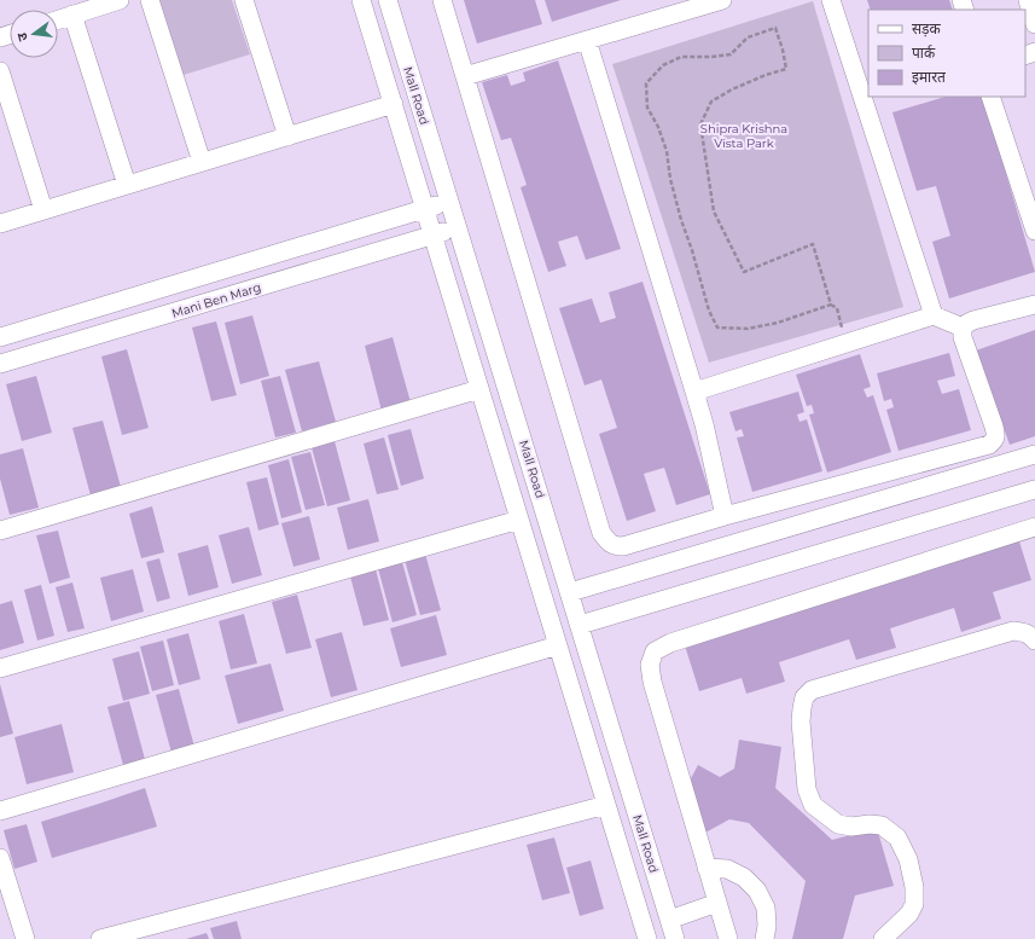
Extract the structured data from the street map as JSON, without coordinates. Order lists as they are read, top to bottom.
{
  "streets": {
    "street": ["Mall Road", "Mani Ben Marg"]
  },
  "crossings": [
    ["Mall Road", "Mani Ben Marg"]
  ],
  "parks": ["Shipra Krishna Vista Park"],
  "legend": ["सड़क", "पार्क", "इमारत"],
  "north": "left"
}
